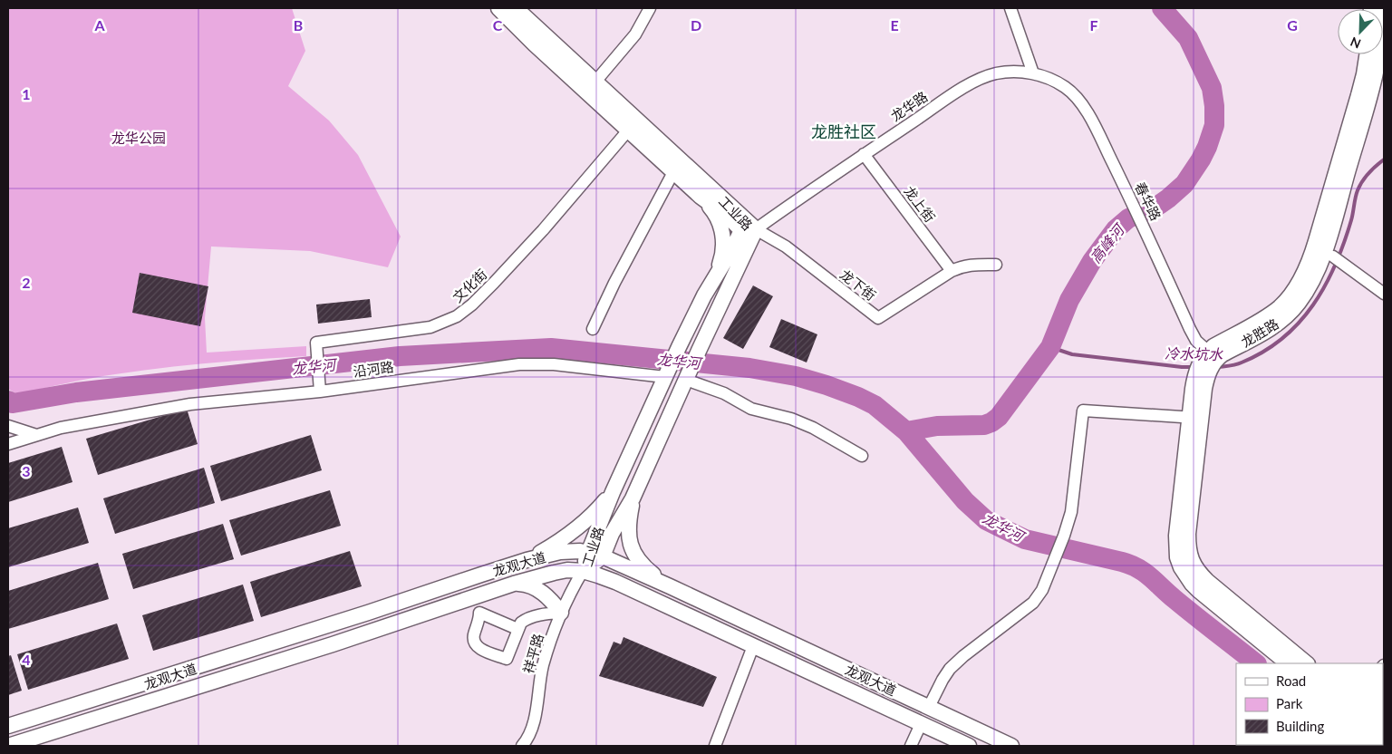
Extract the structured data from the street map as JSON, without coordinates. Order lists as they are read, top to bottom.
{
  "streets": {
    "main road": ["工业路", "龙胜路", "龙观大道"],
    "street": [
      "龙华路",
      "春华路",
      "龙上街",
      "龙下街",
      "文化街",
      "沿河路",
      "祥平路"
    ]
  },
  "crossings": [
    ["龙华路", "春华路"],
    ["龙华路", "龙上街"],
    ["龙华路", "工业路"],
    ["龙华路", "龙下街"],
    ["春华路", "龙胜路"],
    ["龙上街", "龙下街"],
    ["工业路", "龙下街"],
    ["工业路", "文化街"],
    ["工业路", "沿河路"],
    ["工业路", "龙观大道"],
    ["工业路", "祥平路"],
    ["文化街", "沿河路"],
    ["龙观大道", "祥平路"]
  ],
  "districts": ["龙胜社区"],
  "water": ["高峰河", "冷水坑水", "龙华河"],
  "parks": ["龙华公园"],
  "legend": ["Road", "Park", "Building"],
  "north": "bottom left",
  "grid": {
    "columns": [
      "A",
      "B",
      "C",
      "D",
      "E",
      "F",
      "G"
    ],
    "rows": [
      "1",
      "2",
      "3",
      "4"
    ]
  }
}
